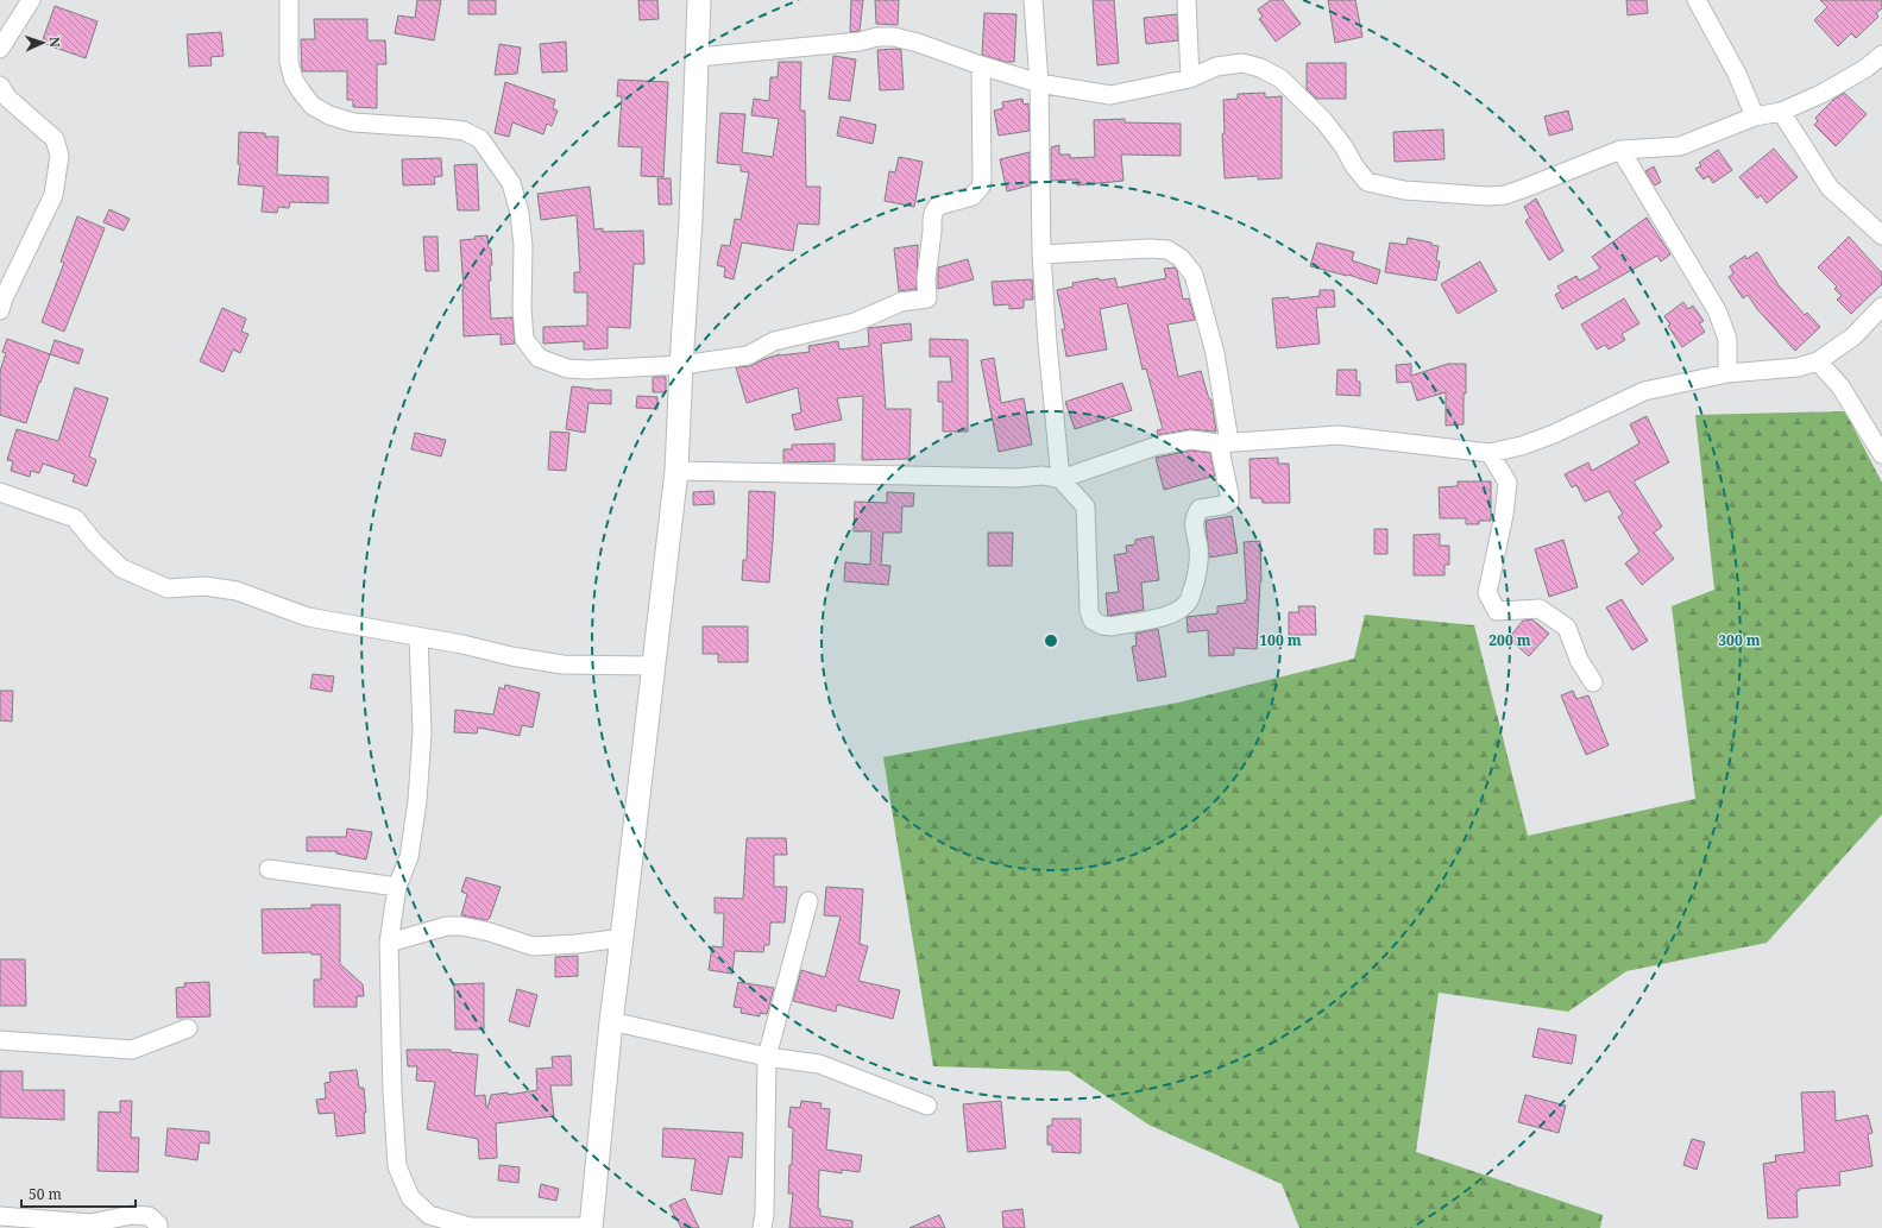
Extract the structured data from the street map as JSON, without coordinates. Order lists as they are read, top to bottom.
{
  "scale_bar": "50 m",
  "north": "right",
  "rings": ["100 m", "200 m", "300 m"]
}
